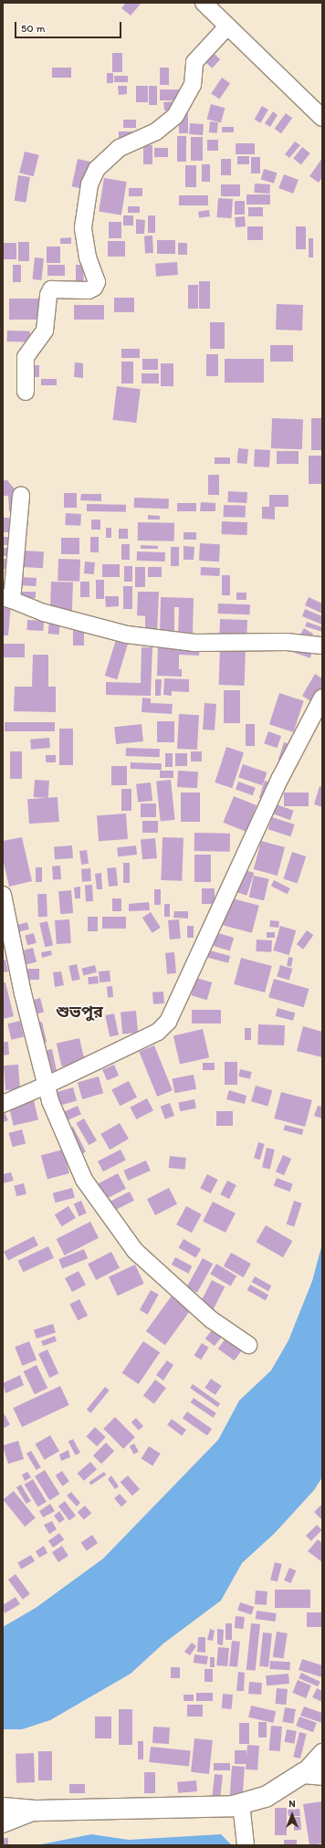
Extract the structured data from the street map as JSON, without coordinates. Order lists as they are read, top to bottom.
{
  "districts": ["শুভপুর"],
  "scale_bar": "50 m",
  "north": "top"
}
